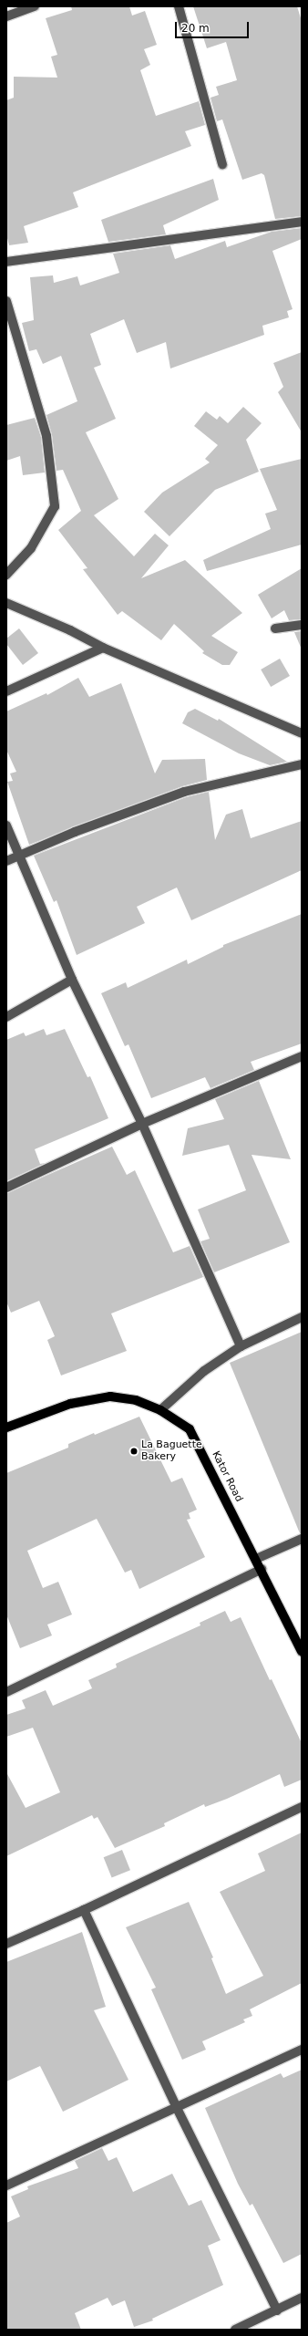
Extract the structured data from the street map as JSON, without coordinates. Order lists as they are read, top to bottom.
{
  "streets": {
    "main road": ["Kator Road"]
  },
  "places": ["La Baguette Bakery"],
  "scale_bar": "20 m"
}
